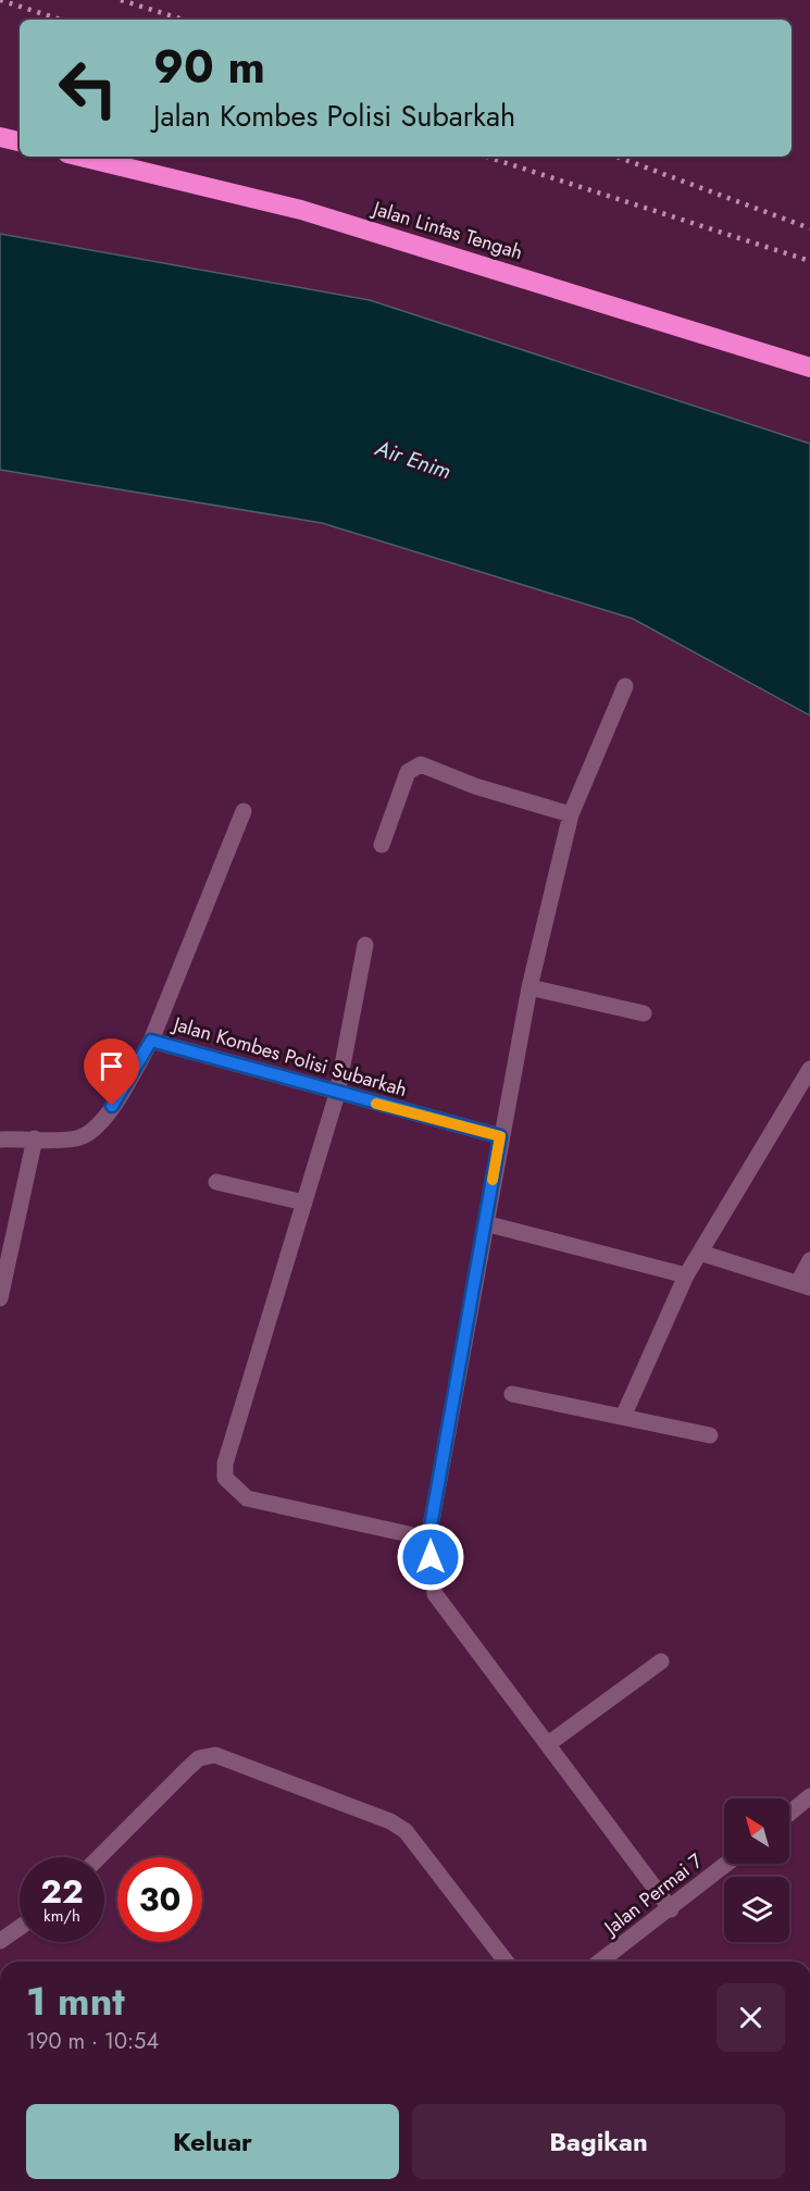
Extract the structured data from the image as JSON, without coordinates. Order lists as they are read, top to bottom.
{
  "streets": {
    "highway": ["Jalan Lintas Tengah"],
    "street": ["Jalan Kombes Polisi Subarkah", "Jalan Permai 7"]
  },
  "water": ["Air Enim"],
  "north": "top left",
  "page": {
    "turn": ["90 m", "Jalan Kombes Polisi Subarkah"],
    "speed": "22 km/h",
    "limit": "30",
    "heading": ["1 mnt", "190 m · 10:54"],
    "buttons": ["Keluar", "Bagikan"]
  }
}
